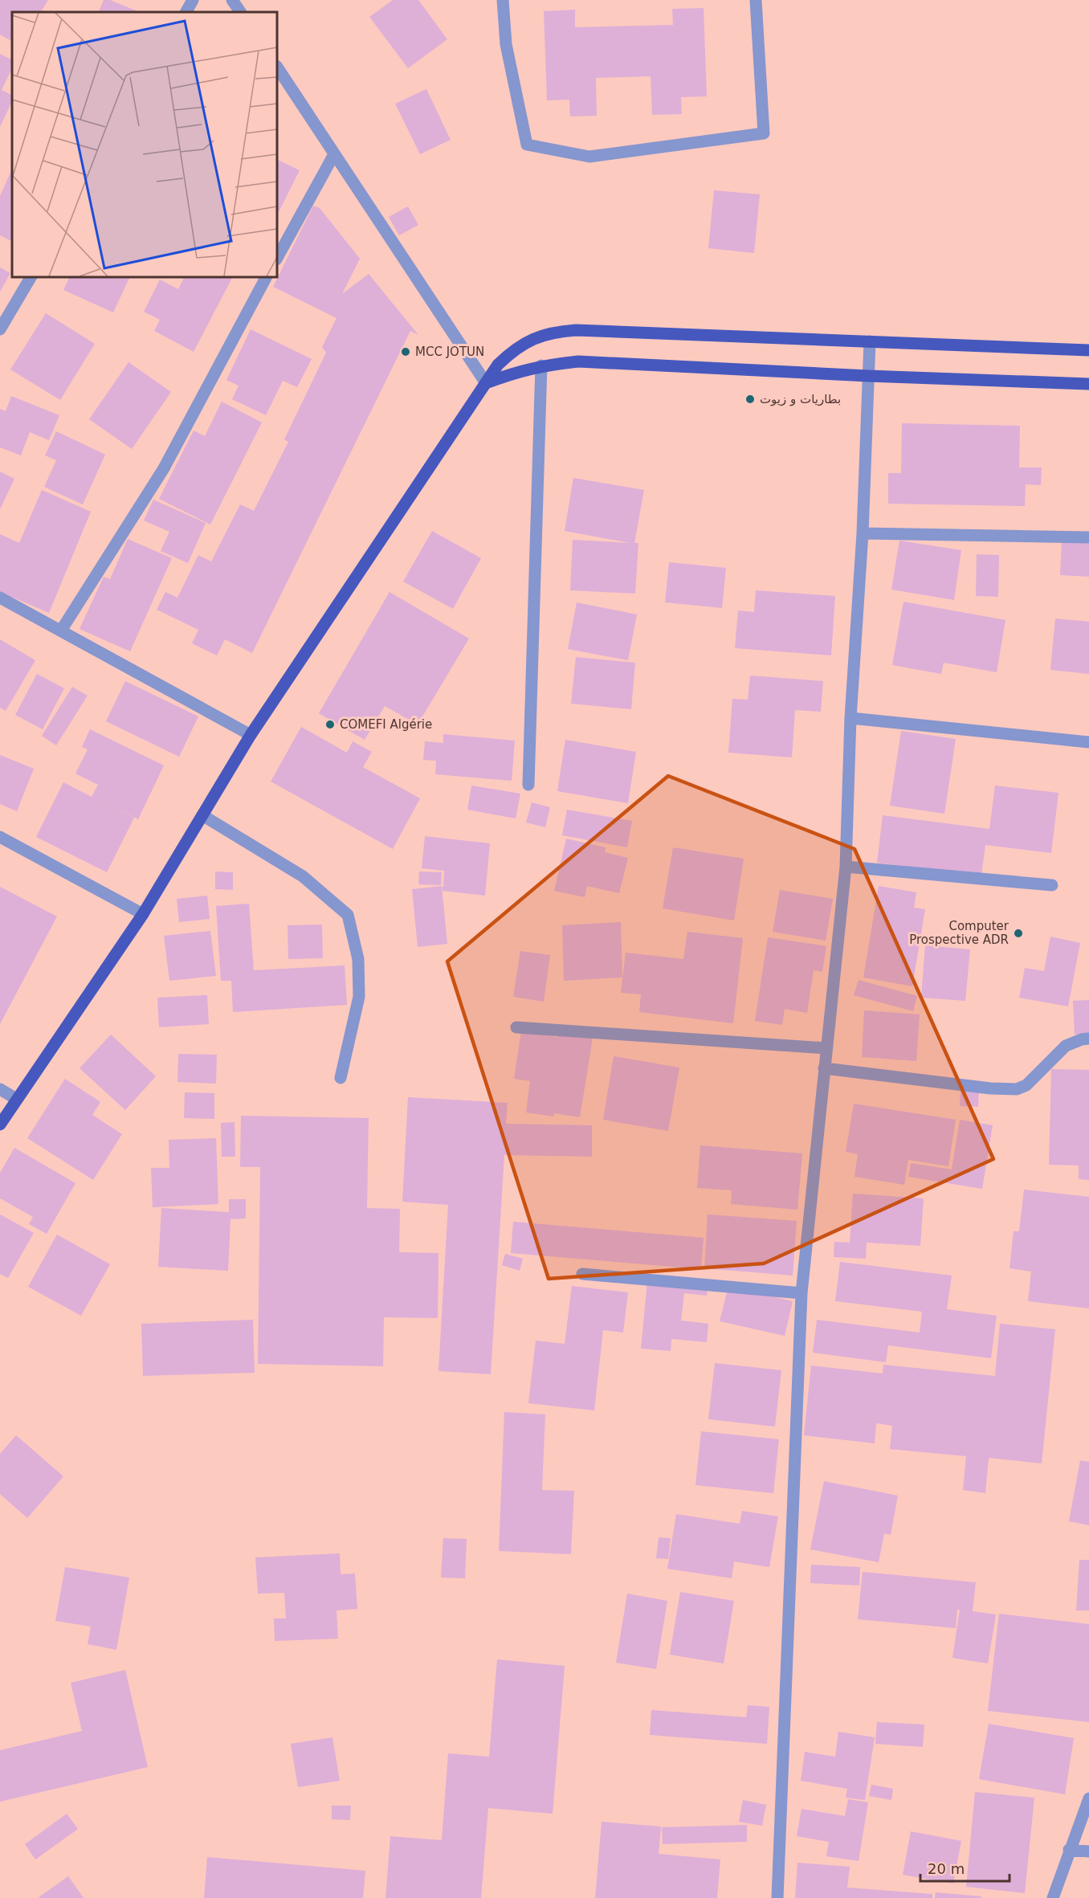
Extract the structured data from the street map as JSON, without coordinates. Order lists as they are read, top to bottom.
{
  "places": [
    "MCC JOTUN",
    "بطاريات و زيوت",
    "COMEFI Algérie",
    "Computer Prospective ADR"
  ],
  "scale_bar": "20 m"
}
